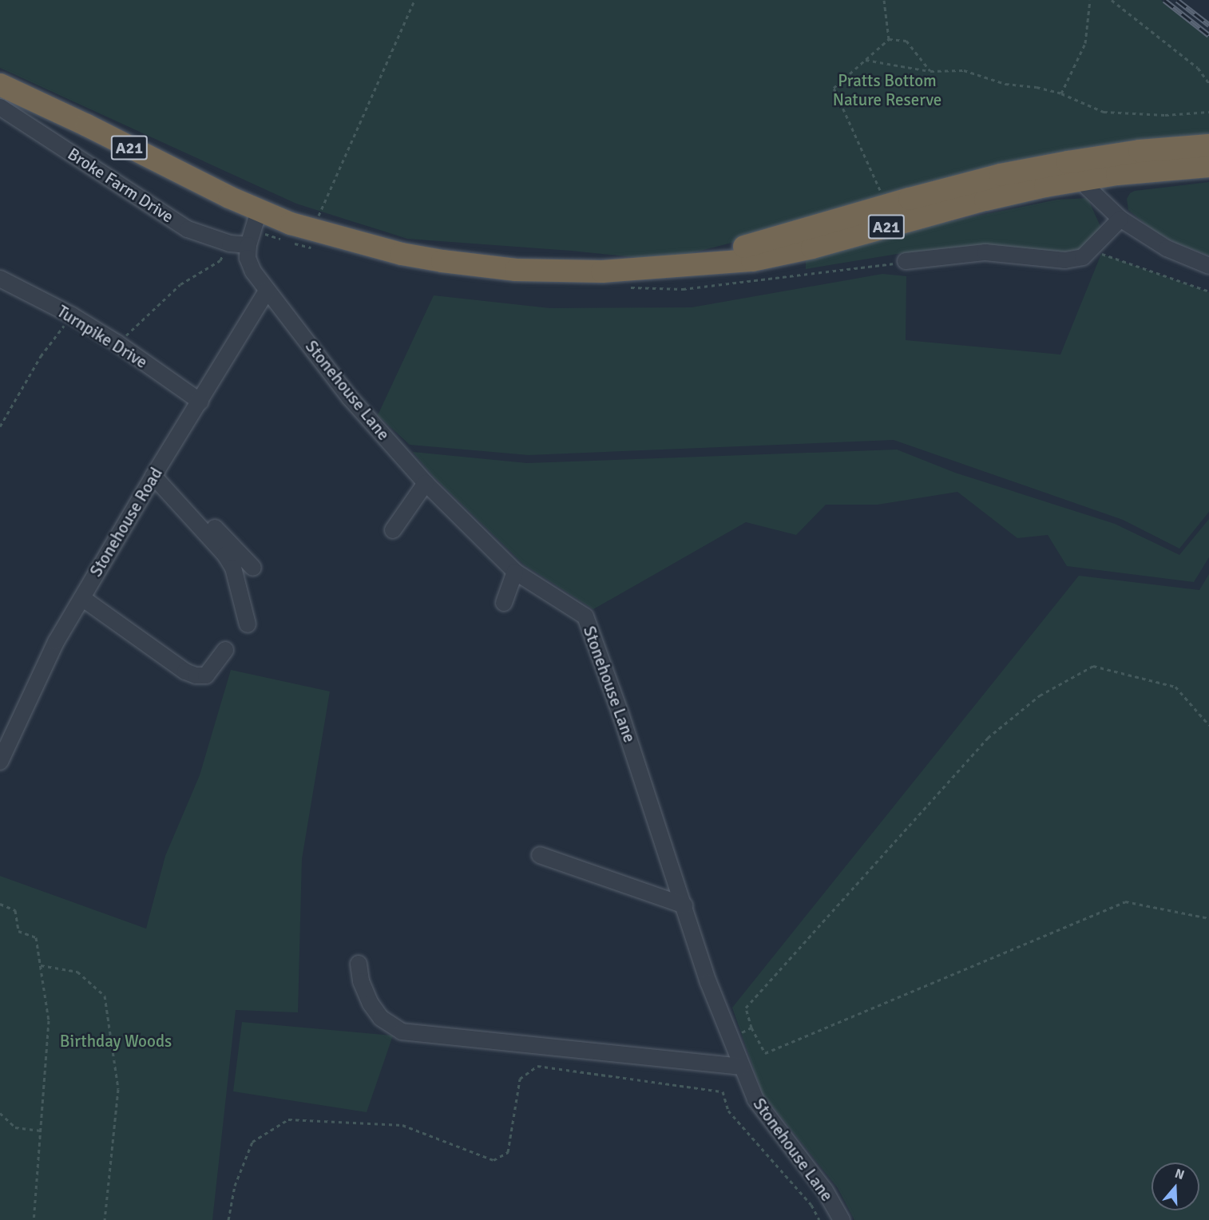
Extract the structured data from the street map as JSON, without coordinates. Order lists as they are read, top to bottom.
{
  "streets": {
    "highway": ["A21"],
    "street": [
      "Broke Farm Drive",
      "Turnpike Drive",
      "Stonehouse Lane",
      "Stonehouse Road"
    ]
  },
  "crossings": [
    ["A21", "Stonehouse Lane"],
    ["Broke Farm Drive", "Stonehouse Lane"],
    ["Turnpike Drive", "Stonehouse Road"],
    ["Stonehouse Lane", "Stonehouse Road"]
  ],
  "parks": ["Pratts Bottom Nature Reserve", "Birthday Woods"],
  "north": "top"
}
